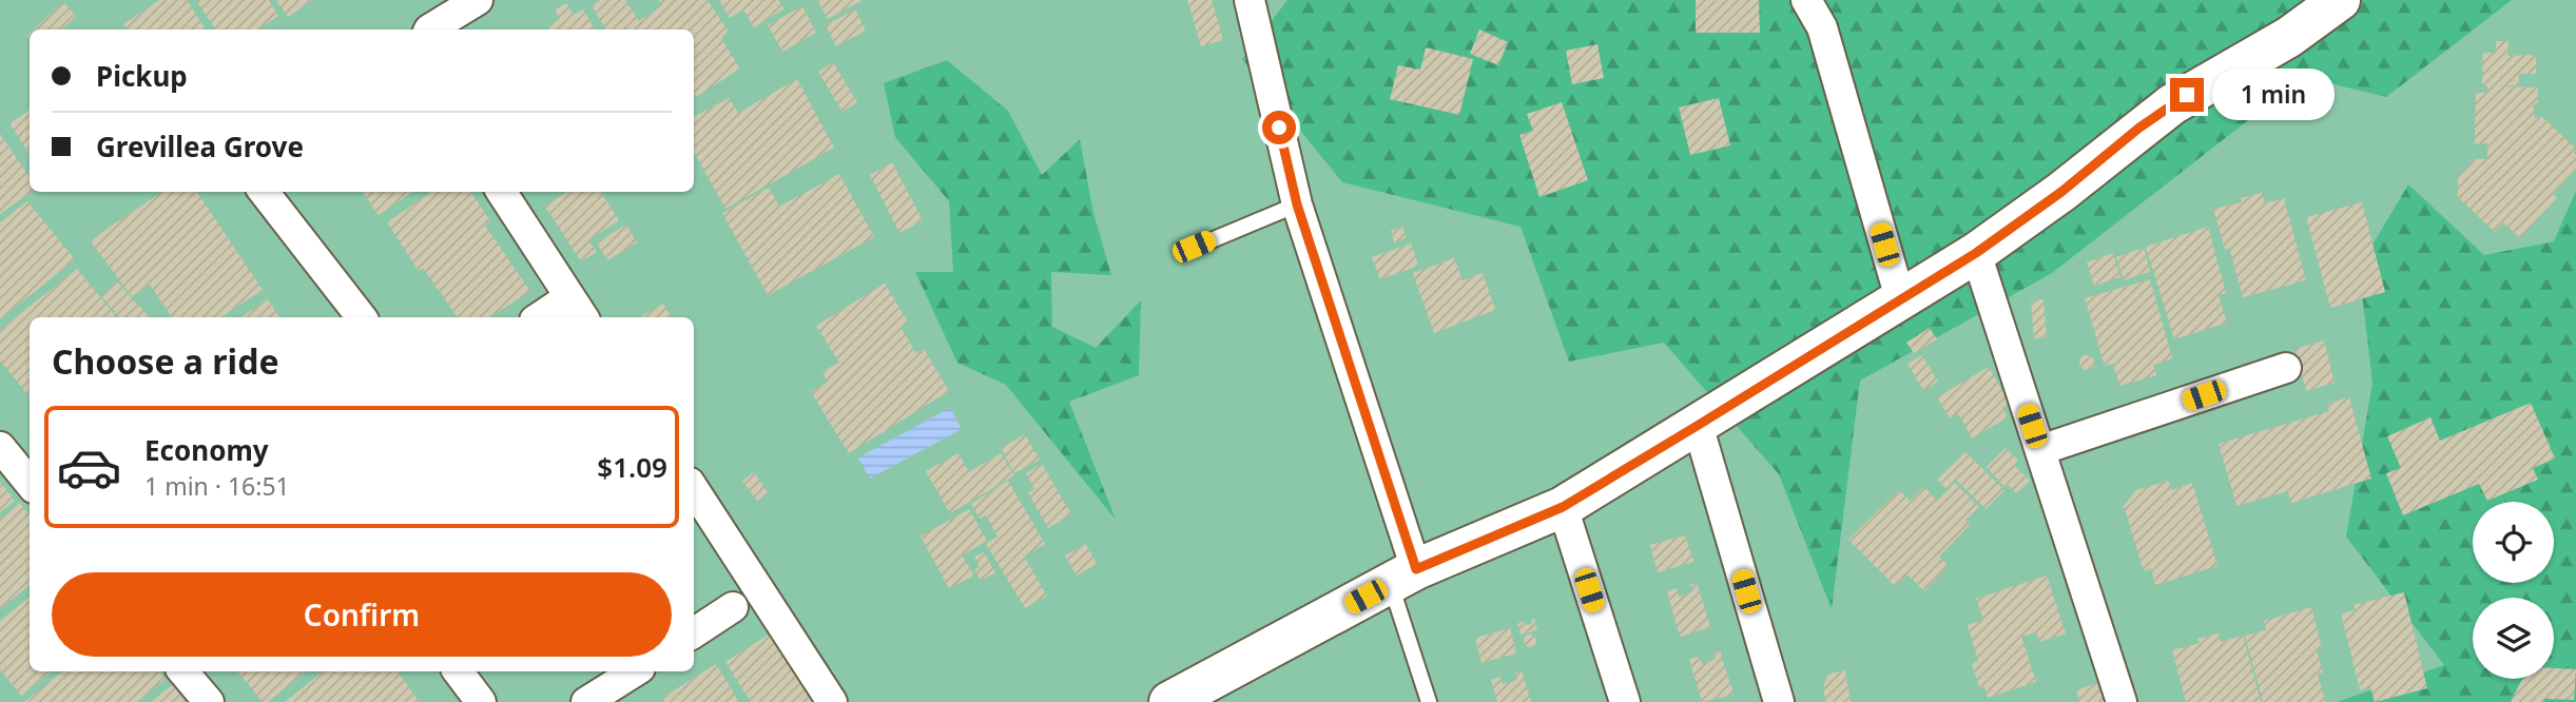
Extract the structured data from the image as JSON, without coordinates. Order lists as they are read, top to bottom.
{
  "page": {
    "banner": ["Pickup", "Grevillea Grove"],
    "bubble": "1 min",
    "heading": "Choose a ride",
    "list": [
      {
        "name": "Economy",
        "note": "1 min · 16:51",
        "value": "$1.09"
      }
    ],
    "buttons": "Confirm"
  }
}
